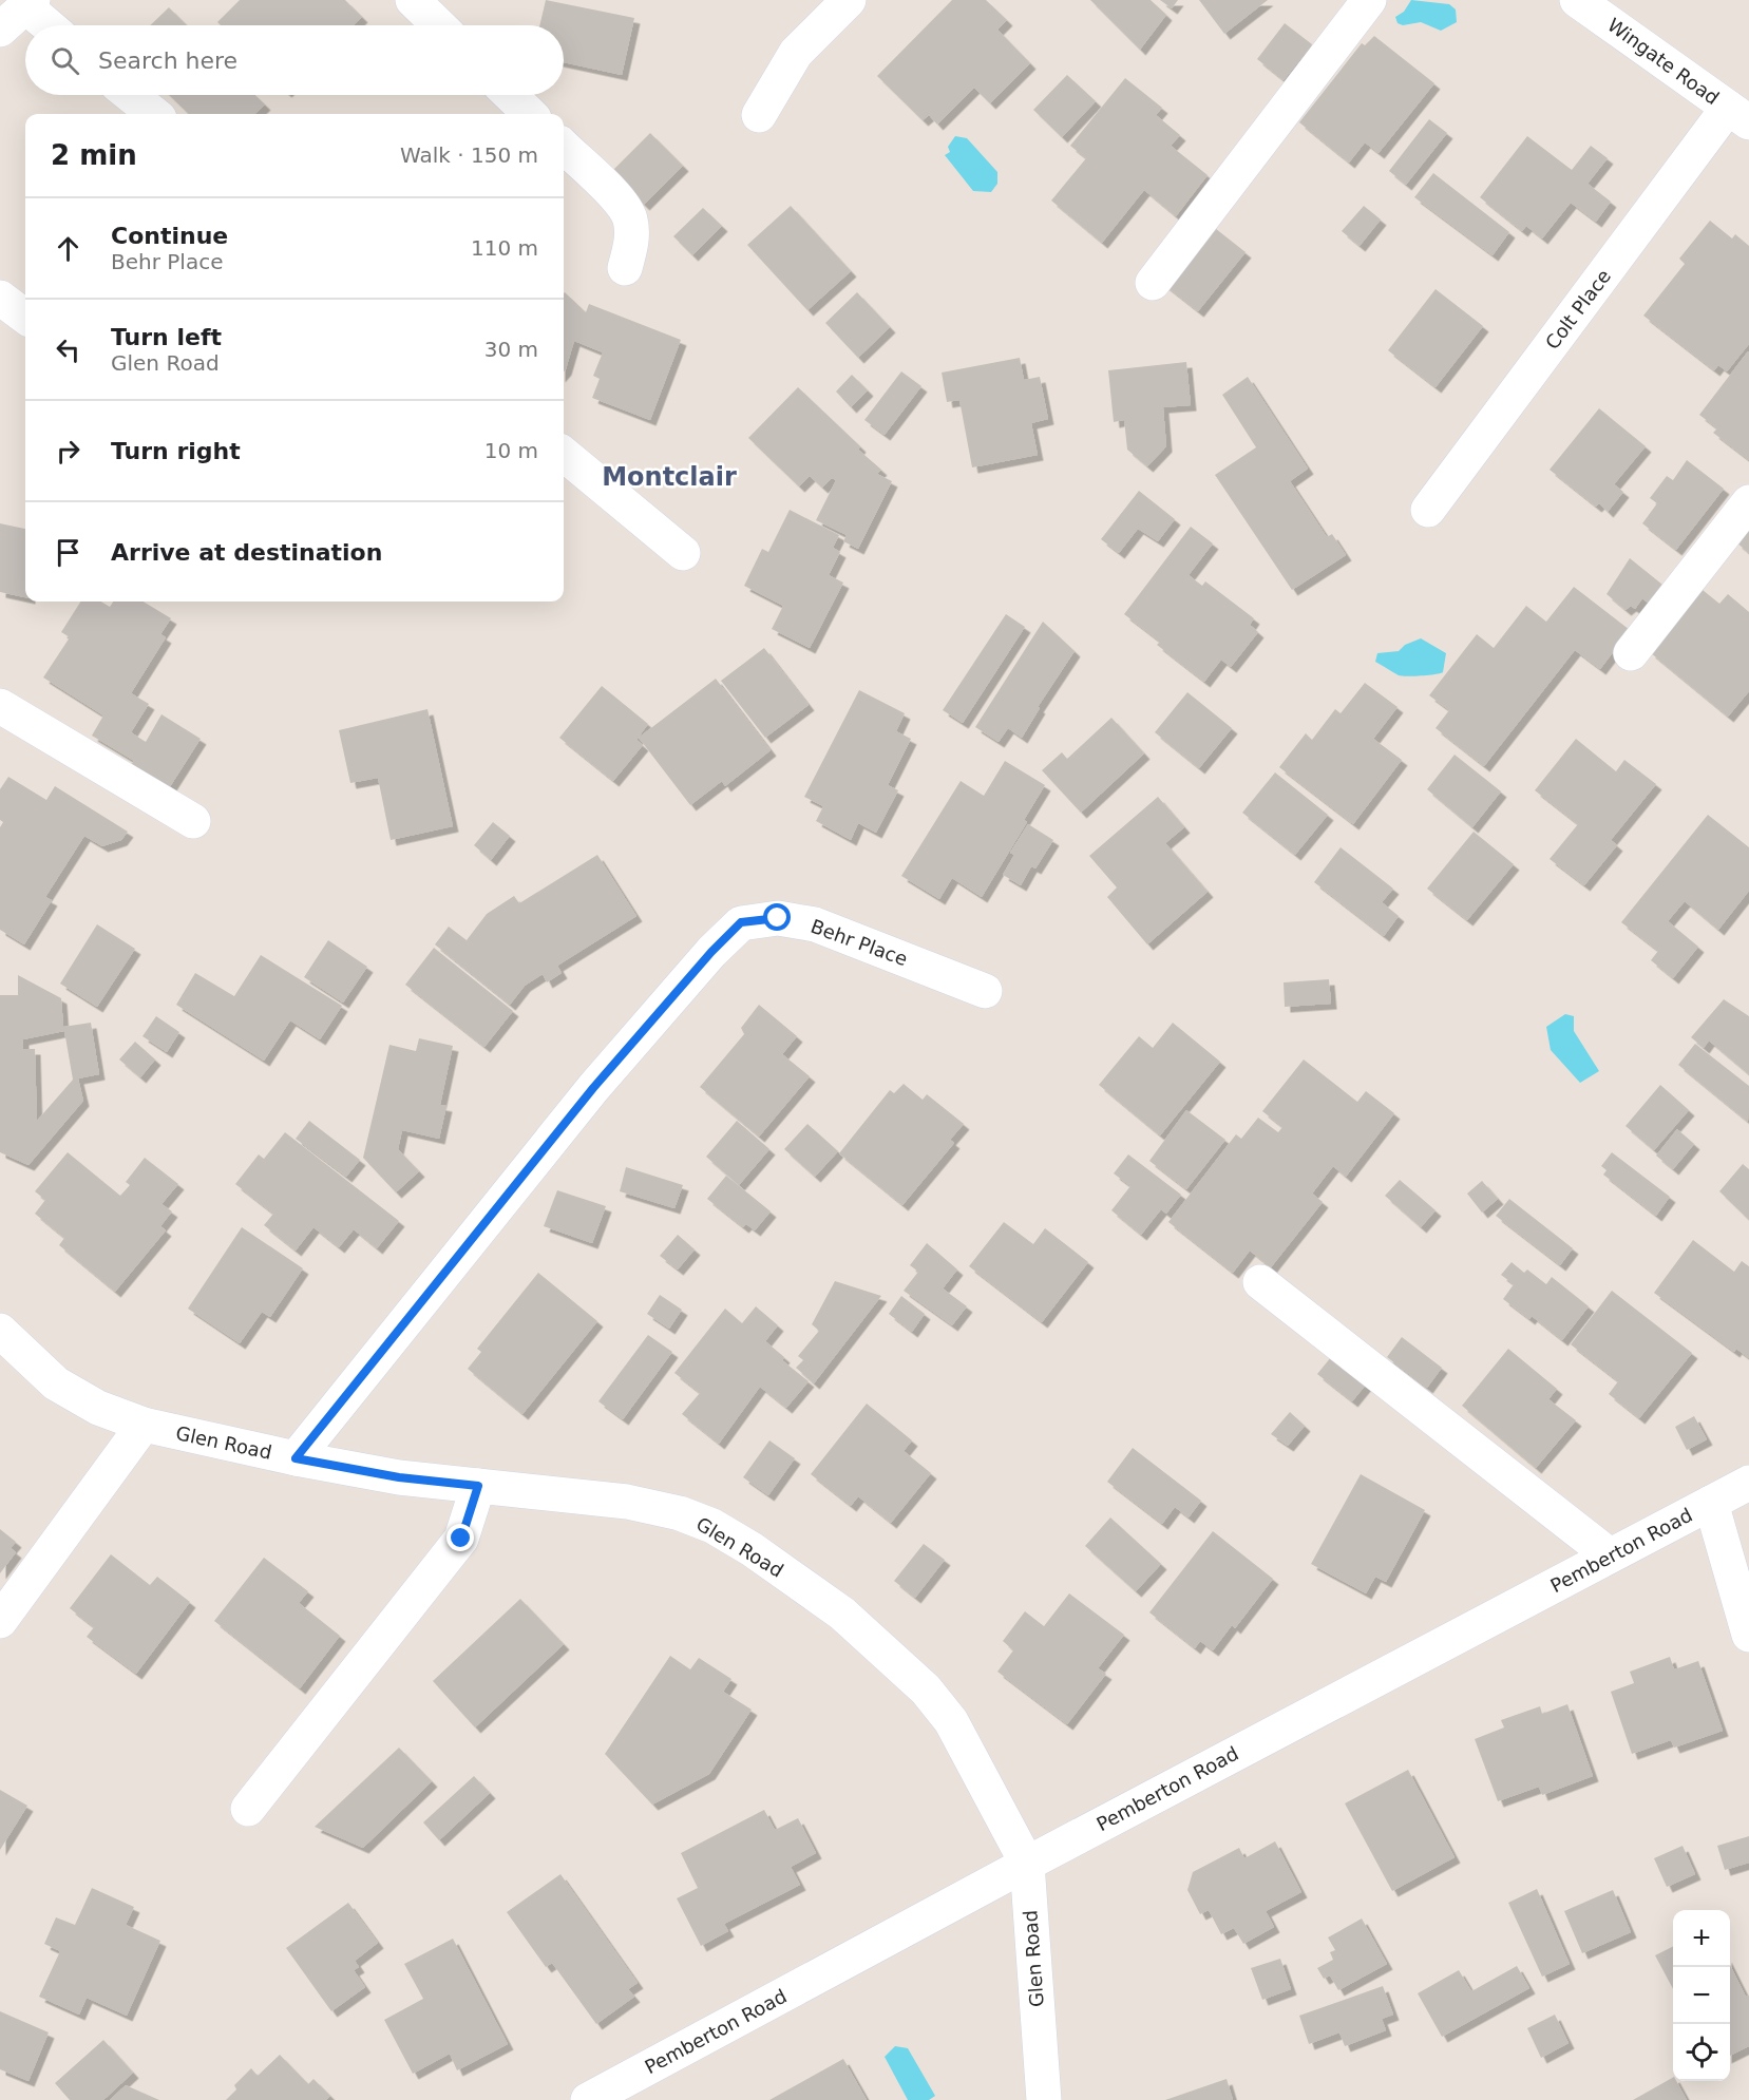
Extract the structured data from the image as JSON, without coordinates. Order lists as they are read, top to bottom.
{
  "streets": {
    "street": [
      "Wingate Road",
      "Colt Place",
      "Behr Place",
      "Glen Road",
      "Pemberton Road"
    ]
  },
  "crossings": [
    ["Wingate Road", "Colt Place"],
    ["Behr Place", "Glen Road"],
    ["Glen Road", "Pemberton Road"]
  ],
  "districts": ["Montclair"],
  "page": {
    "search": "Search here",
    "heading": ["2 min", "Walk · 150 m"],
    "list": [
      ["Continue", "Behr Place", "110 m"],
      ["Turn left", "Glen Road", "30 m"],
      ["Turn right", "10 m"],
      "Arrive at destination"
    ],
    "map_buttons": ["+", "−"]
  }
}
